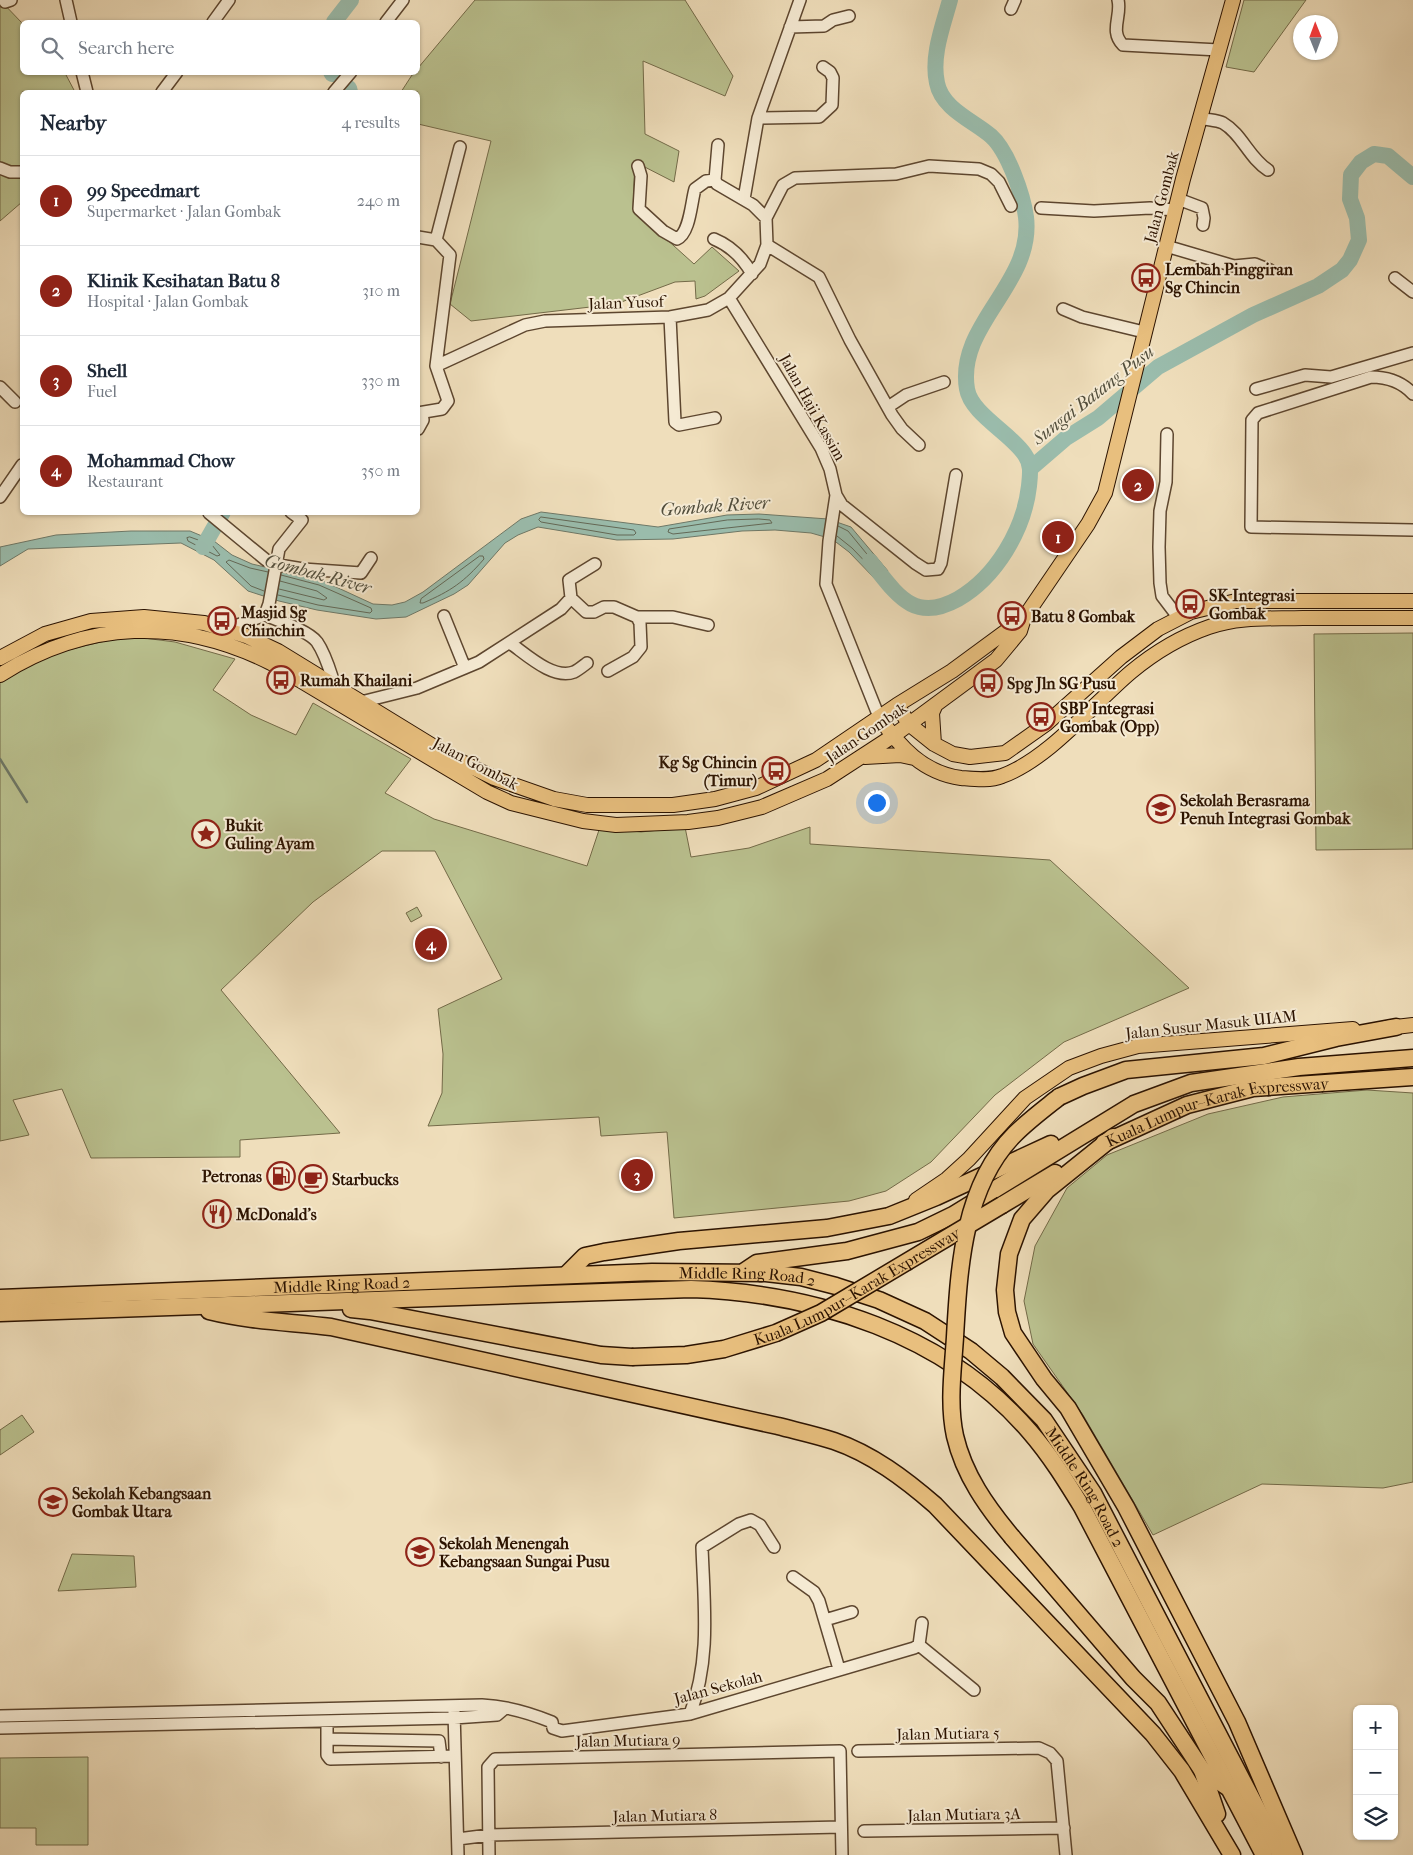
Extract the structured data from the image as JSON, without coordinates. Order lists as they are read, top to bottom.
{
  "streets": {
    "highway": ["Kuala Lumpur–Karak Expressway", "Middle Ring Road 2"],
    "main road": ["Jalan Gombak", "Jalan Susur Masuk UIAM"],
    "street": [
      "Jalan Yusof",
      "Jalan Haji Kassim",
      "Jalan Sekolah",
      "Jalan Mutiara 5",
      "Jalan Mutiara 9",
      "Jalan Mutiara 3A",
      "Jalan Mutiara 8"
    ]
  },
  "crossings": [
    ["Jalan Yusof", "Jalan Haji Kassim"],
    ["Kuala Lumpur–Karak Expressway", "Middle Ring Road 2"],
    ["Jalan Mutiara 5", "Jalan Mutiara 3A"],
    ["Jalan Mutiara 9", "Jalan Mutiara 8"]
  ],
  "water": ["Sungai Batang Pusu", "Gombak River"],
  "places": {
    "bus stop": [
      "Lembah Pinggiran Sg Chincin",
      "SK Integrasi Gombak",
      "Batu 8 Gombak",
      "Masjid Sg Chinchin",
      "Rumah Khailani",
      "Spg Jln SG Pusu",
      "SBP Integrasi Gombak (Opp)",
      "Kg Sg Chincin (Timur)"
    ],
    "school or university": ["Sekolah Berasrama Penuh Integrasi Gombak", "Sekolah Kebangsaan Gombak Utara", "Sekolah Menengah Kebangsaan Sungai Pusu"],
    "place": ["Bukit Guling Ayam"],
    "fuel station": ["Petronas"],
    "cafe": ["Starbucks"],
    "restaurant": ["McDonald's"]
  },
  "north": "top",
  "page": {
    "search": "Search here",
    "heading": ["Nearby", "4 results"],
    "list": [
      {
        "mark": "1",
        "name": "99 Speedmart",
        "note": "Supermarket · Jalan Gombak",
        "value": "240 m"
      },
      {
        "mark": "2",
        "name": "Klinik Kesihatan Batu 8",
        "note": "Hospital · Jalan Gombak",
        "value": "310 m"
      },
      {
        "mark": "3",
        "name": "Shell",
        "note": "Fuel",
        "value": "330 m"
      },
      {
        "mark": "4",
        "name": "Mohammad Chow",
        "note": "Restaurant",
        "value": "350 m"
      }
    ],
    "pins": [
      "2",
      "1",
      "4",
      "3"
    ],
    "map_buttons": ["+", "−"]
  }
}
